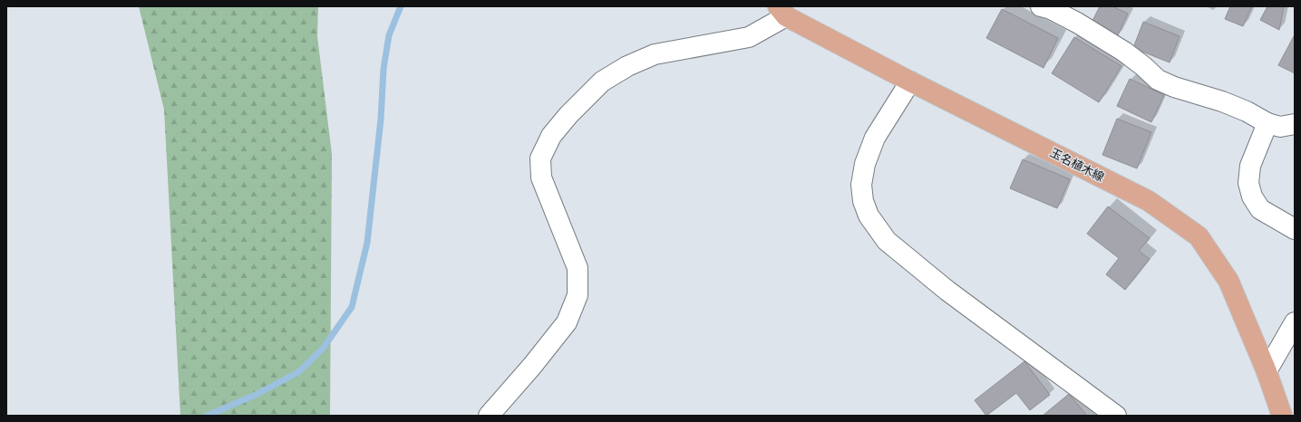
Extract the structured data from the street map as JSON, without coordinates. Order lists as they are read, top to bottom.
{
  "streets": {
    "main road": ["玉名植木線"]
  }
}
